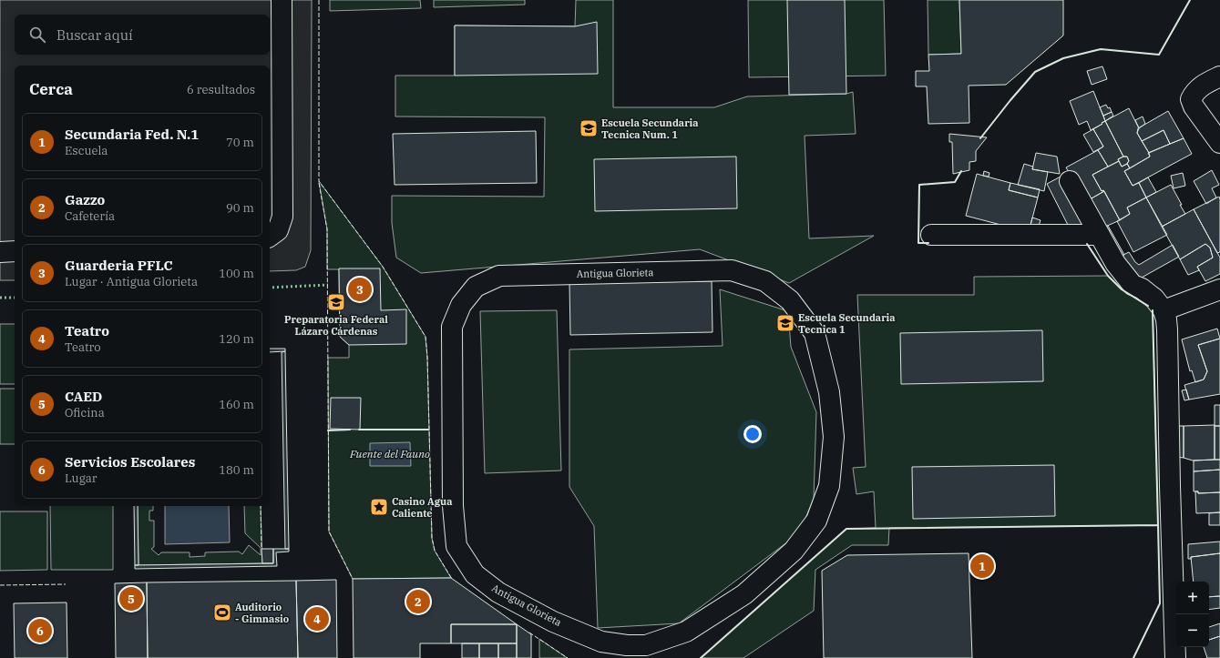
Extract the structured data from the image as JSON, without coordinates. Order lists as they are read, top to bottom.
{
  "streets": {
    "street": ["Antigua Glorieta"]
  },
  "water": ["Fuente del Fauno"],
  "places": {
    "school or university": ["Escuela Secundaria Tecnica Num. 1", "Preparatoria Federal Lázaro Cárdenas", "Escuela Secundaria Tecnica 1"],
    "place": ["Casino Agua Caliente"],
    "sports": ["Auditorio - Gimnasio"]
  },
  "page": {
    "search": "Buscar aquí",
    "heading": ["Cerca", "6 resultados"],
    "list": [
      {
        "mark": "1",
        "name": "Secundaria Fed. N.1",
        "note": "Escuela",
        "value": "70 m"
      },
      {
        "mark": "2",
        "name": "Gazzo",
        "note": "Cafetería",
        "value": "90 m"
      },
      {
        "mark": "3",
        "name": "Guarderia PFLC",
        "note": "Lugar · Antigua Glorieta",
        "value": "100 m"
      },
      {
        "mark": "4",
        "name": "Teatro",
        "note": "Teatro",
        "value": "120 m"
      },
      {
        "mark": "5",
        "name": "CAED",
        "note": "Oficina",
        "value": "160 m"
      },
      {
        "mark": "6",
        "name": "Servicios Escolares",
        "note": "Lugar",
        "value": "180 m"
      }
    ],
    "pins": [
      "3",
      "1",
      "5",
      "2",
      "4",
      "6"
    ],
    "map_buttons": ["+", "−"]
  }
}
